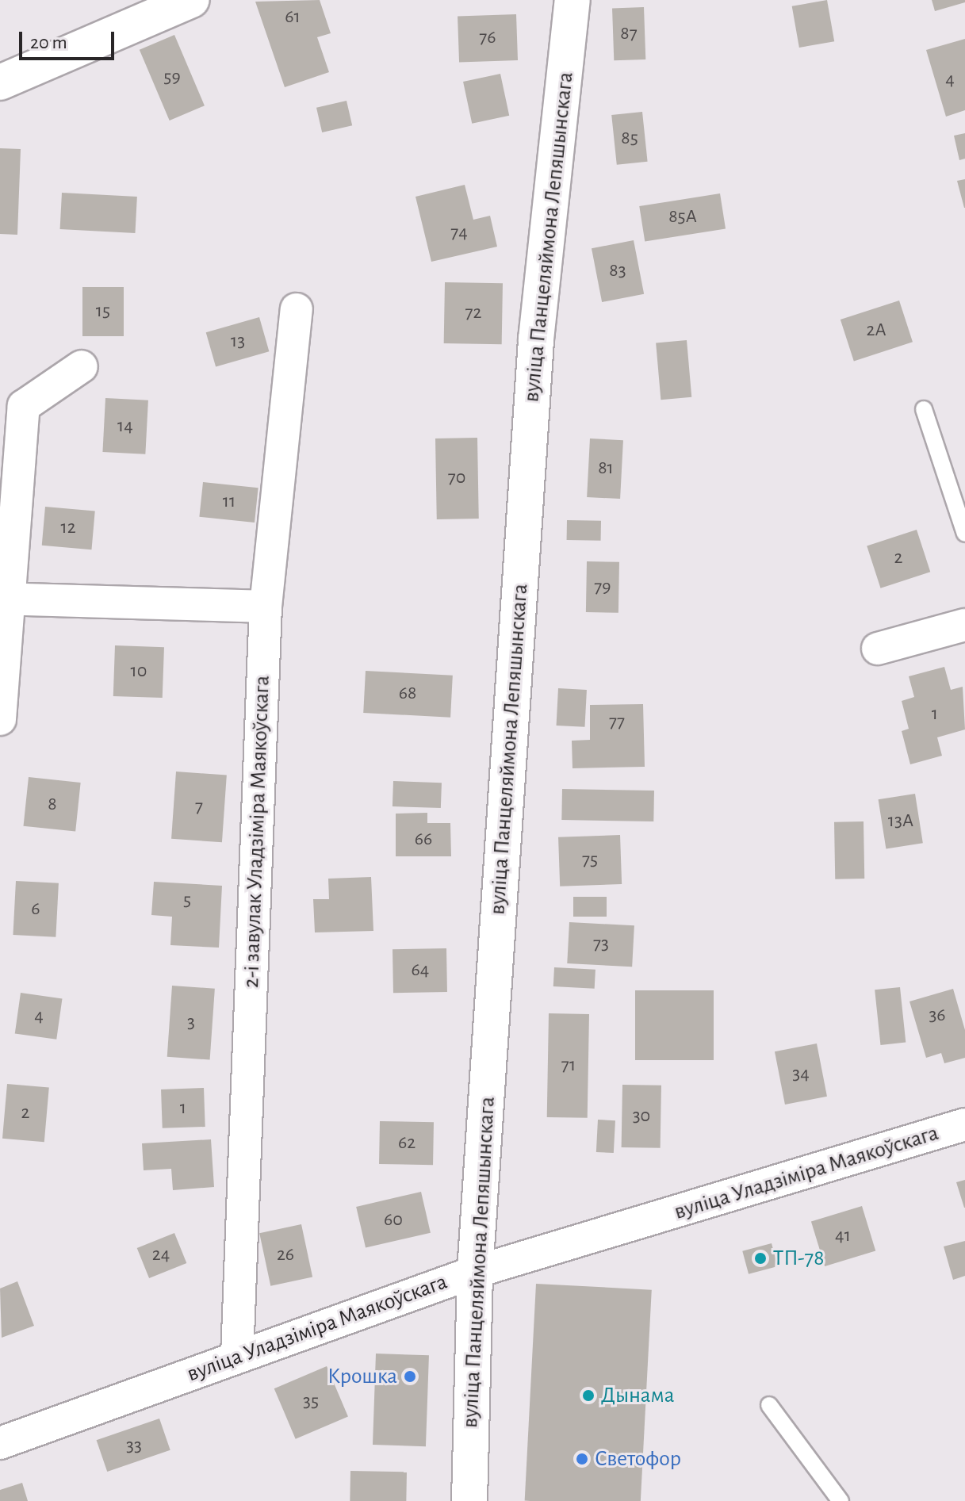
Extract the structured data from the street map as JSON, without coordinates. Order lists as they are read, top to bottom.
{
  "streets": {
    "street": ["вуліца Панцеляймона Лепяшынскага", "2-і завулак Уладзіміра Маякоўскага", "вуліца Уладзіміра Маякоўскага"]
  },
  "crossings": [
    ["вуліца Панцеляймона Лепяшынскага", "вуліца Уладзіміра Маякоўскага"],
    ["2-і завулак Уладзіміра Маякоўскага", "вуліца Уладзіміра Маякоўскага"]
  ],
  "places": [
    "ТП-78",
    "Крошка",
    "Дынама",
    "Светофор"
  ],
  "house_numbers": [
    "61",
    "87",
    "76",
    "59",
    "4",
    "85",
    "85А",
    "74",
    "83",
    "15",
    "72",
    "2А",
    "13",
    "14",
    "81",
    "70",
    "11",
    "12",
    "2",
    "79",
    "10",
    "68",
    "1",
    "77",
    "8",
    "7",
    "13А",
    "66",
    "75",
    "5",
    "6",
    "73",
    "64",
    "36",
    "4",
    "3",
    "71",
    "34",
    "1",
    "2",
    "30",
    "62",
    "60",
    "41",
    "24",
    "26",
    "35",
    "33"
  ],
  "scale_bar": "20 m"
}
